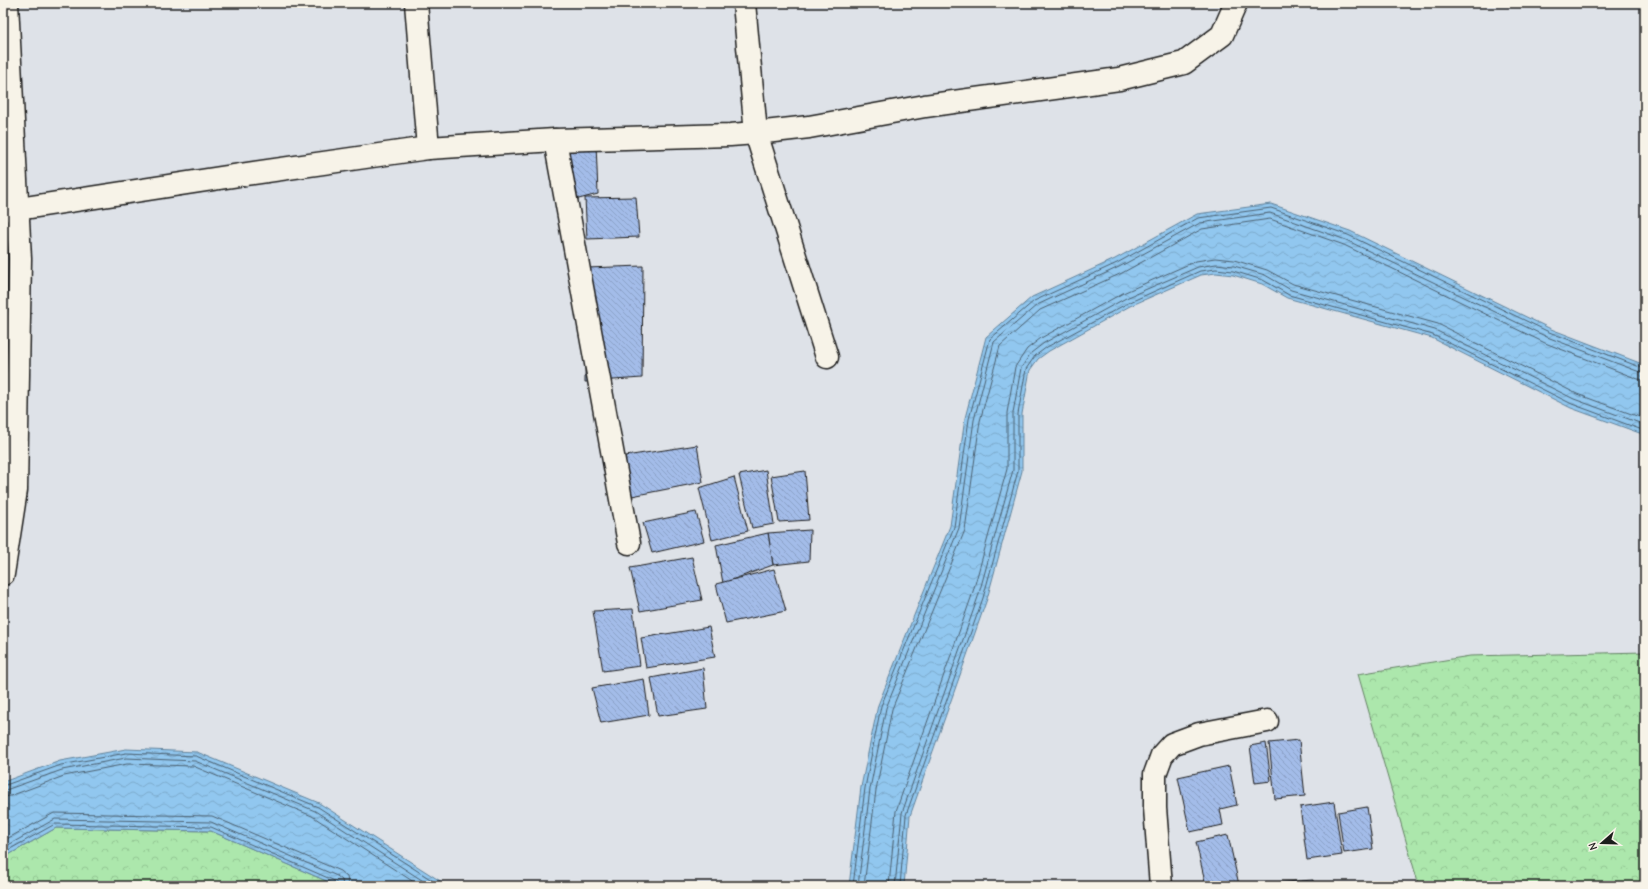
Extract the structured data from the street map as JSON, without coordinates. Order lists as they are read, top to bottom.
{
  "north": "left"
}
